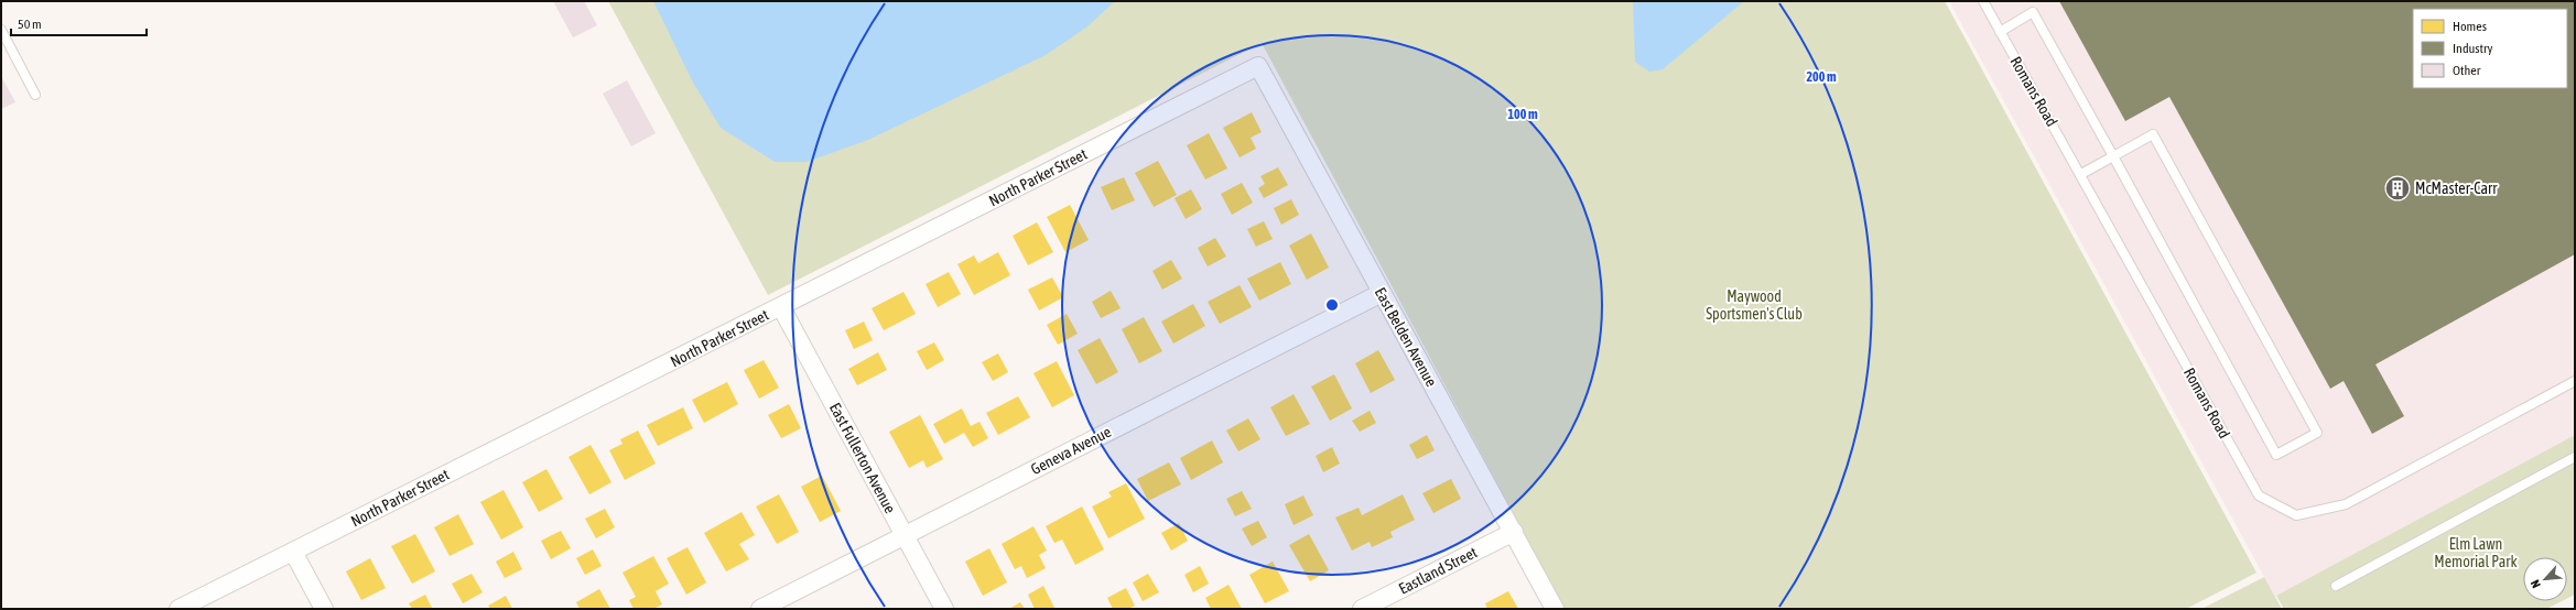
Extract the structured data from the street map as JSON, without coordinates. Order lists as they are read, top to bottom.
{
  "streets": {
    "street": [
      "North Parker Street",
      "East Belden Avenue",
      "Geneva Avenue",
      "East Fullerton Avenue",
      "Eastland Street"
    ],
    "lane": ["Romans Road"]
  },
  "crossings": [
    ["North Parker Street", "East Belden Avenue"],
    ["North Parker Street", "East Fullerton Avenue"],
    ["East Belden Avenue", "Geneva Avenue"],
    ["East Belden Avenue", "Eastland Street"],
    ["Geneva Avenue", "East Fullerton Avenue"]
  ],
  "parks": ["Maywood Sportsmen's Club", "Elm Lawn Memorial Park"],
  "places": {
    "building": ["McMaster-Carr"]
  },
  "legend": ["Homes", "Industry", "Other"],
  "scale_bar": "50 m",
  "north": "bottom left",
  "rings": ["200 m", "100 m"]
}
